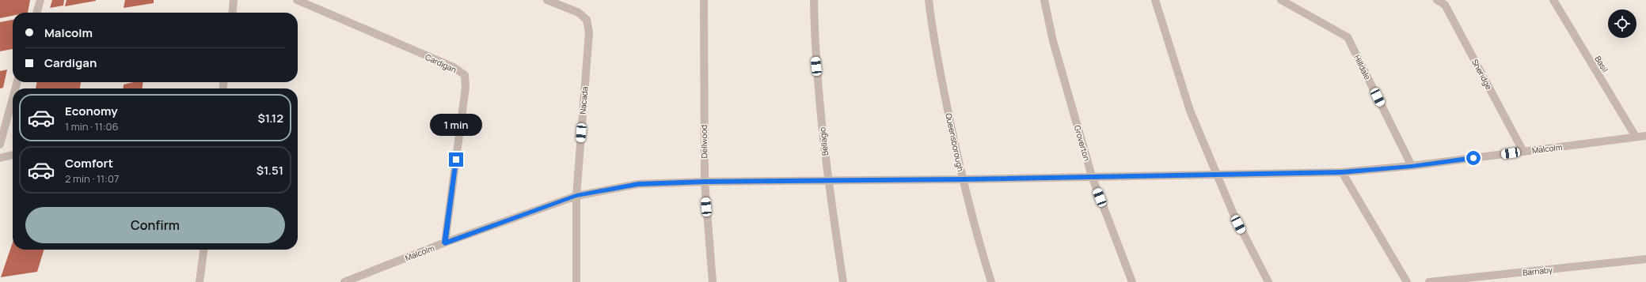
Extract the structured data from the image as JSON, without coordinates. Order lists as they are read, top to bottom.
{
  "streets": {
    "street": [
      "Cardigan",
      "Basil",
      "Hilldale",
      "Sheridge",
      "Nacada",
      "Dellwood",
      "Bellagio",
      "Queensborough",
      "Groverton",
      "Malcolm",
      "Barnaby"
    ]
  },
  "crossings": [
    ["Cardigan", "Malcolm"],
    ["Basil", "Malcolm"],
    ["Hilldale", "Malcolm"],
    ["Sheridge", "Malcolm"],
    ["Nacada", "Malcolm"],
    ["Dellwood", "Malcolm"],
    ["Bellagio", "Malcolm"],
    ["Queensborough", "Malcolm"],
    ["Groverton", "Malcolm"]
  ],
  "page": {
    "banner": ["Malcolm", "Cardigan"],
    "list": [
      {
        "name": "Economy",
        "note": "1 min · 11:06",
        "value": "$1.12"
      },
      {
        "name": "Comfort",
        "note": "2 min · 11:07",
        "value": "$1.51"
      }
    ],
    "bubble": "1 min",
    "buttons": "Confirm"
  }
}
